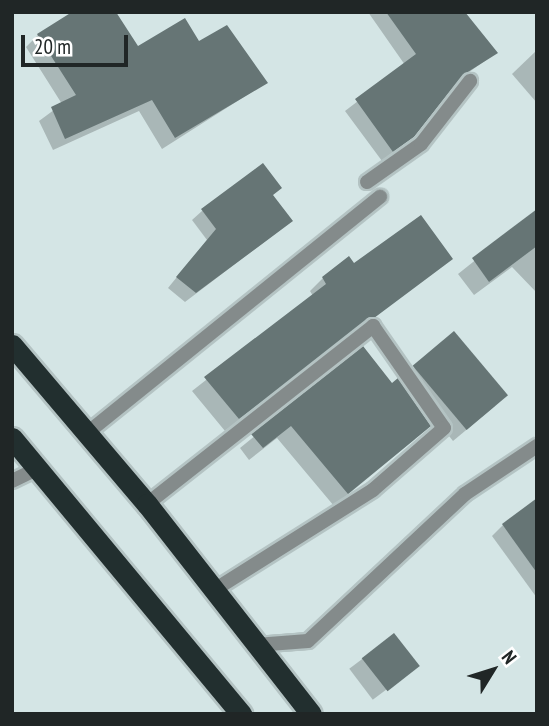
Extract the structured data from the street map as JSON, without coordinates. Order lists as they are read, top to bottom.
{
  "scale_bar": "20 m",
  "north": "top right"
}
